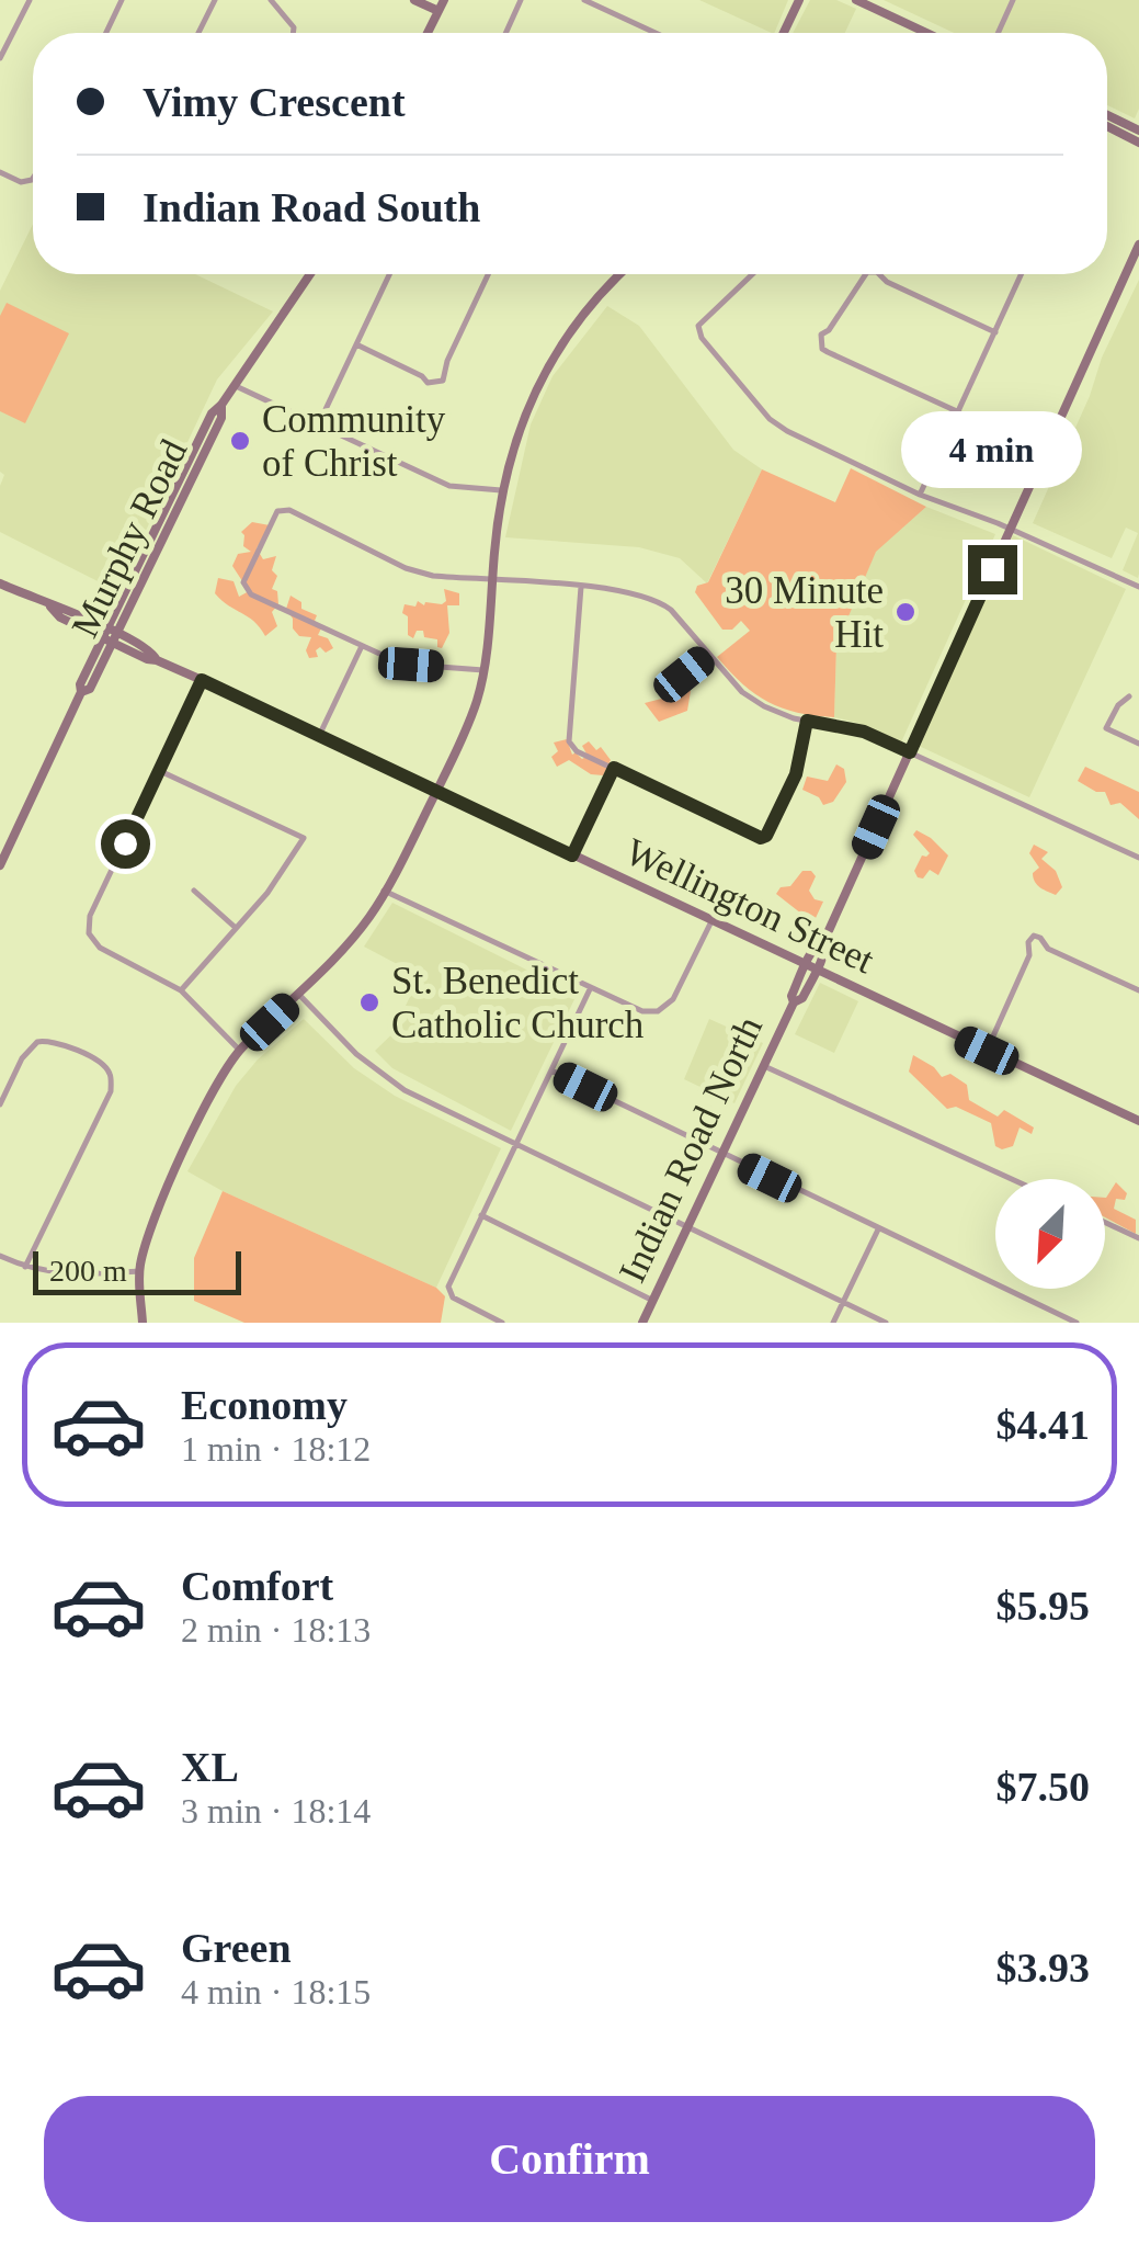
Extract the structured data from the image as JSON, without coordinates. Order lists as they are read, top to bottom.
{
  "streets": {
    "main road": ["Murphy Road", "Wellington Street", "Indian Road North"]
  },
  "crossings": [
    ["Murphy Road", "Wellington Street"],
    ["Wellington Street", "Indian Road North"]
  ],
  "places": ["Community of Christ", "30 Minute Hit", "St. Benedict Catholic Church"],
  "scale_bar": "200 m",
  "north": "bottom left",
  "page": {
    "banner": ["Vimy Crescent", "Indian Road South"],
    "bubble": "4 min",
    "scale": "200 m",
    "list": [
      {
        "name": "Economy",
        "note": "1 min · 18:12",
        "value": "$4.41"
      },
      {
        "name": "Comfort",
        "note": "2 min · 18:13",
        "value": "$5.95"
      },
      {
        "name": "XL",
        "note": "3 min · 18:14",
        "value": "$7.50"
      },
      {
        "name": "Green",
        "note": "4 min · 18:15",
        "value": "$3.93"
      }
    ],
    "buttons": "Confirm"
  }
}
